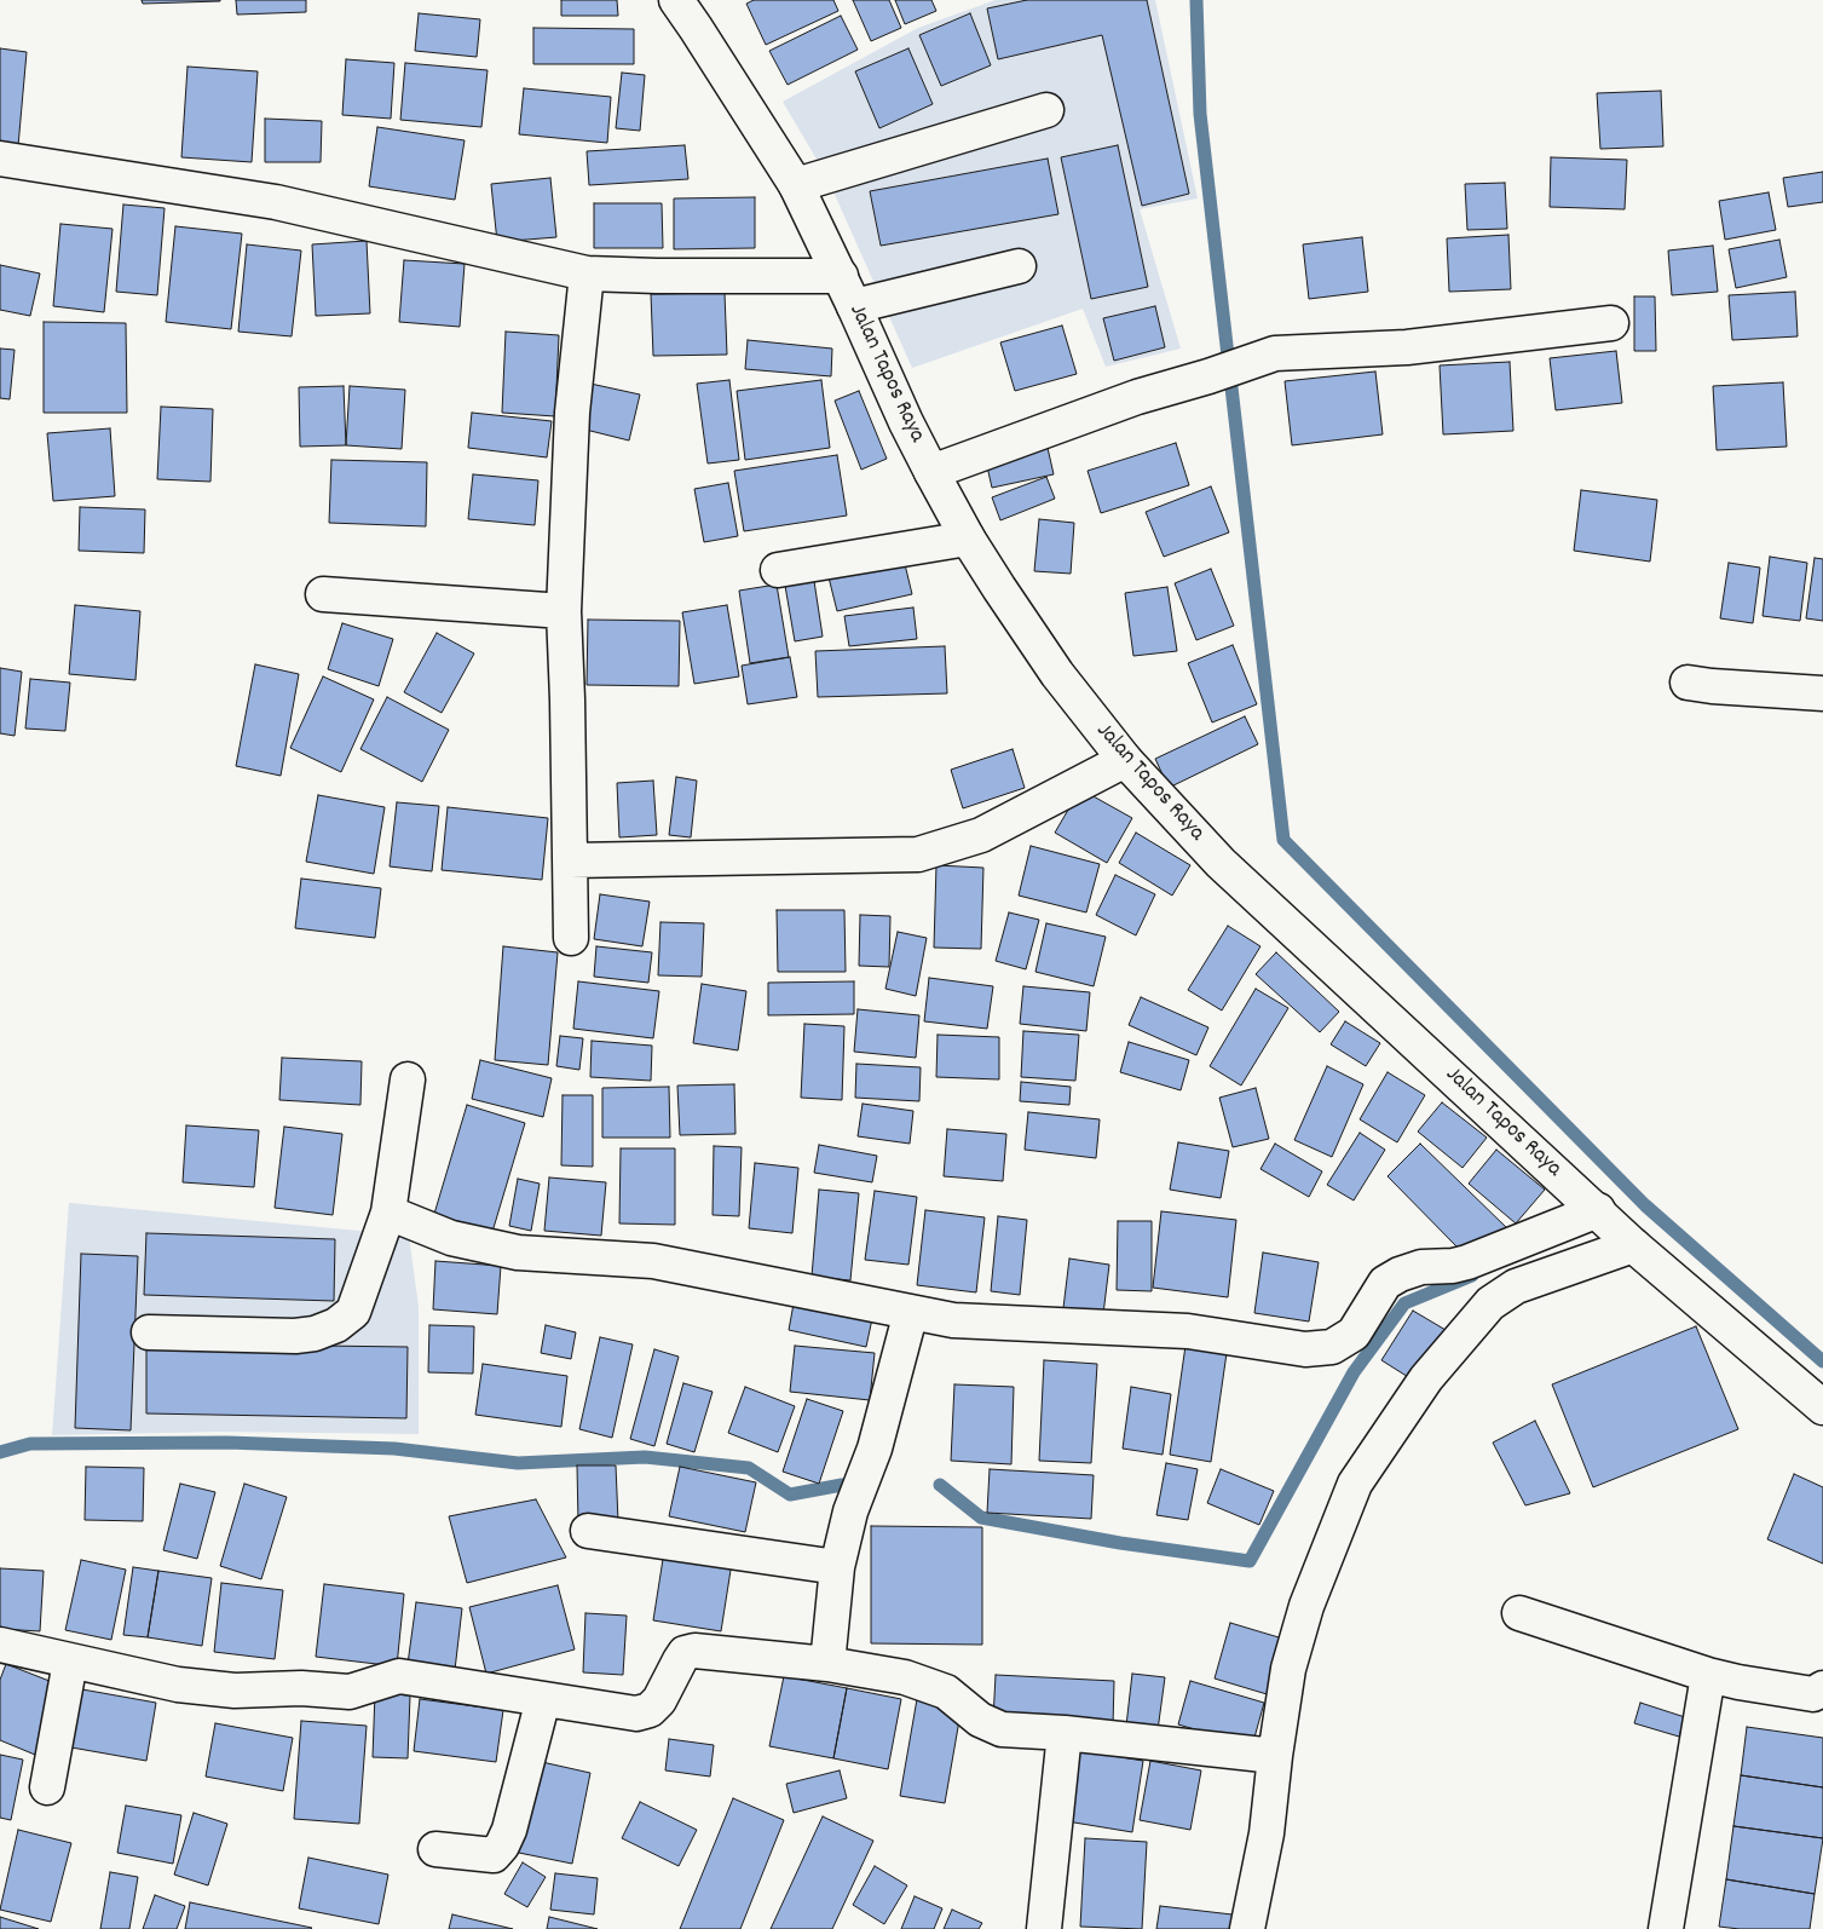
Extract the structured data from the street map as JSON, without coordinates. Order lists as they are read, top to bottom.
{
  "streets": {
    "street": ["Jalan Tapos Raya"]
  }
}
